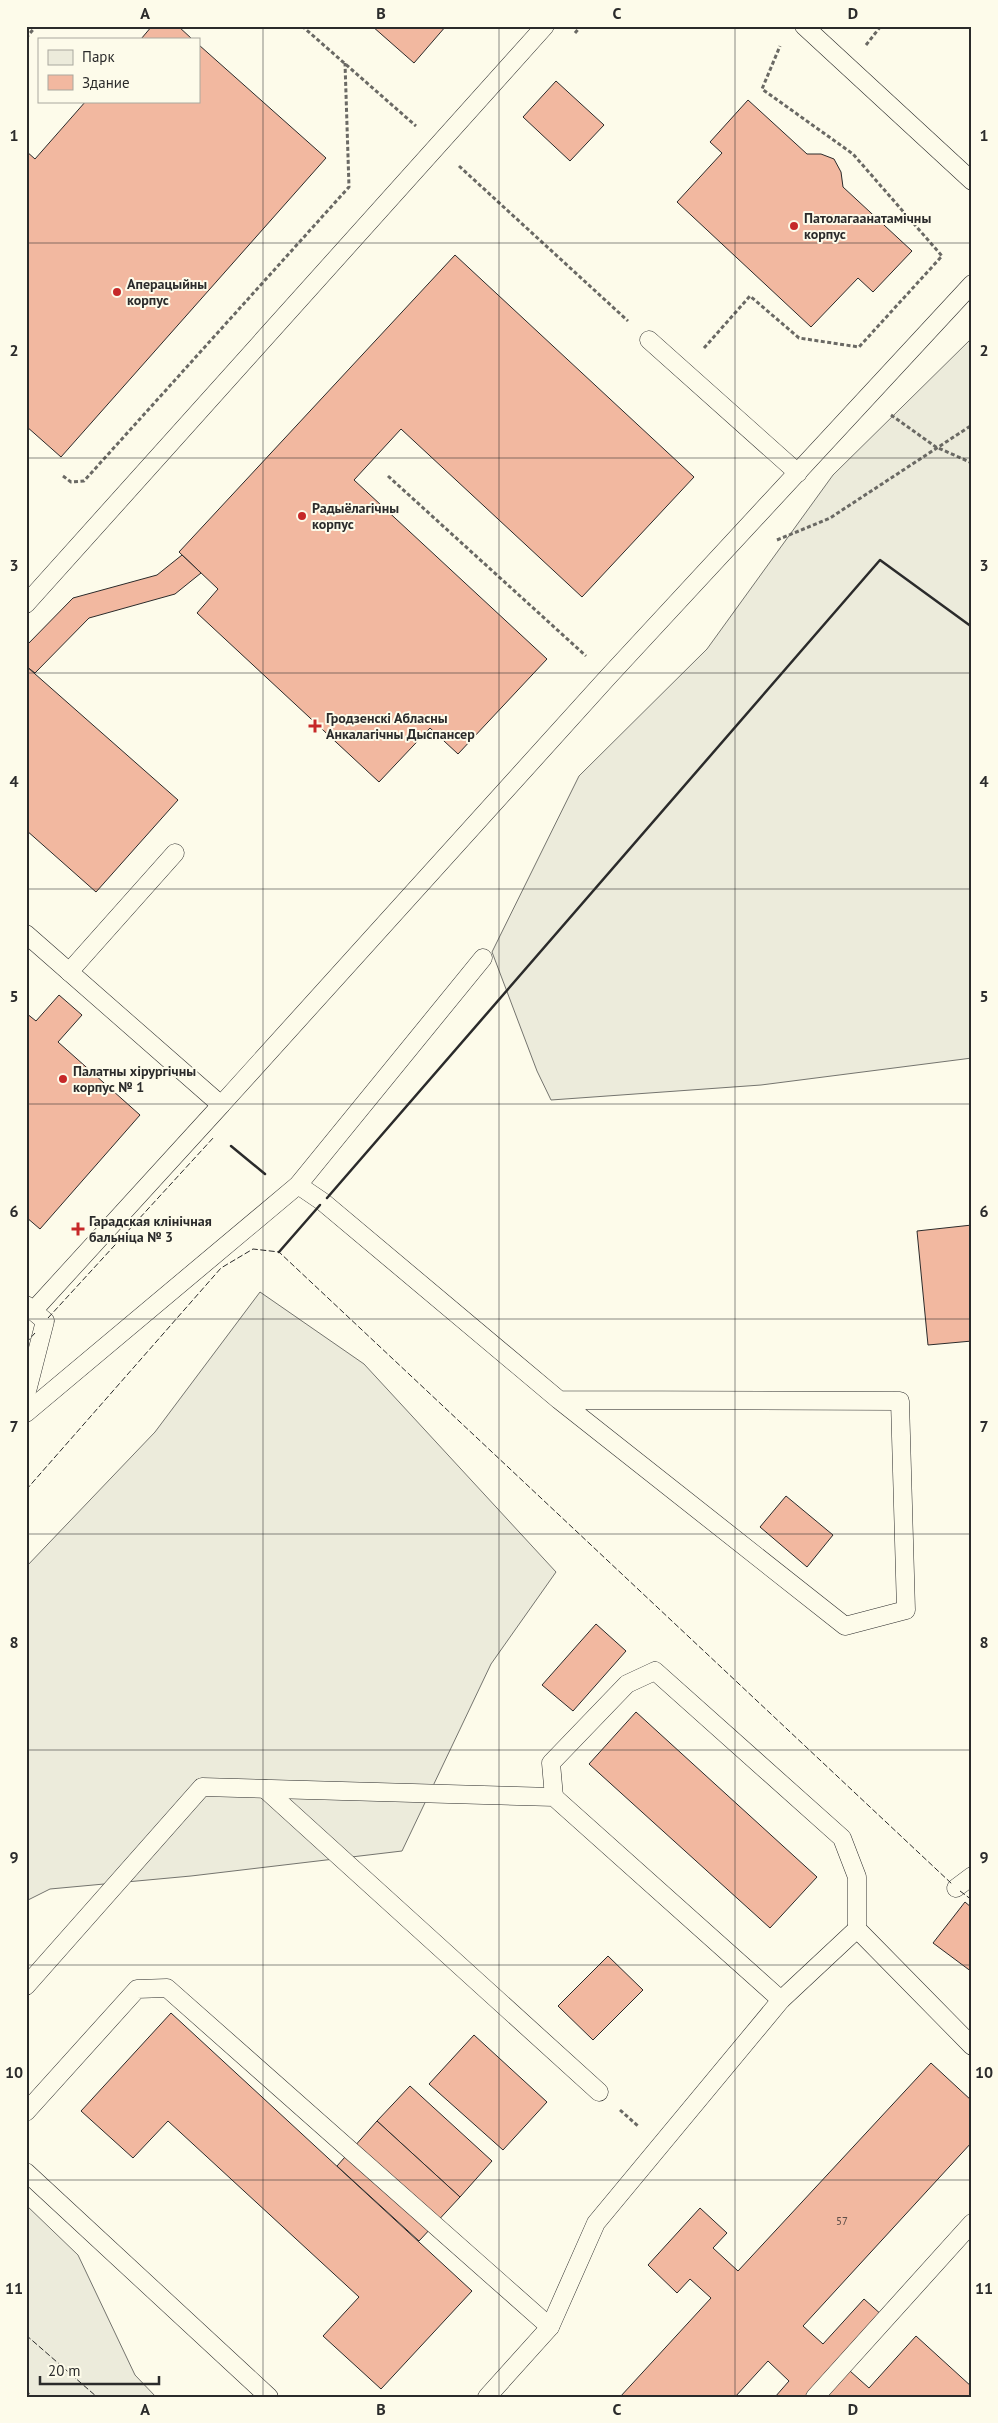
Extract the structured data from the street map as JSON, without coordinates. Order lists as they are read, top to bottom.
{
  "places": {
    "other": [
      "Патолагаанатамічны корпус",
      "Аперацыйны корпус",
      "Радыёлагічны корпус",
      "Палатны хірургічны корпус № 1"
    ],
    "health": ["Гродзенскі Абласны Анкалагічны Дыспансер", "Гарадская клінічная бальніца № 3"]
  },
  "house_numbers": ["57"],
  "legend": ["Парк", "Здание"],
  "scale_bar": "20 m",
  "grid": {
    "columns": [
      "A",
      "B",
      "C",
      "D"
    ],
    "rows": [
      "1",
      "2",
      "3",
      "4",
      "5",
      "6",
      "7",
      "8",
      "9",
      "10",
      "11"
    ]
  }
}
